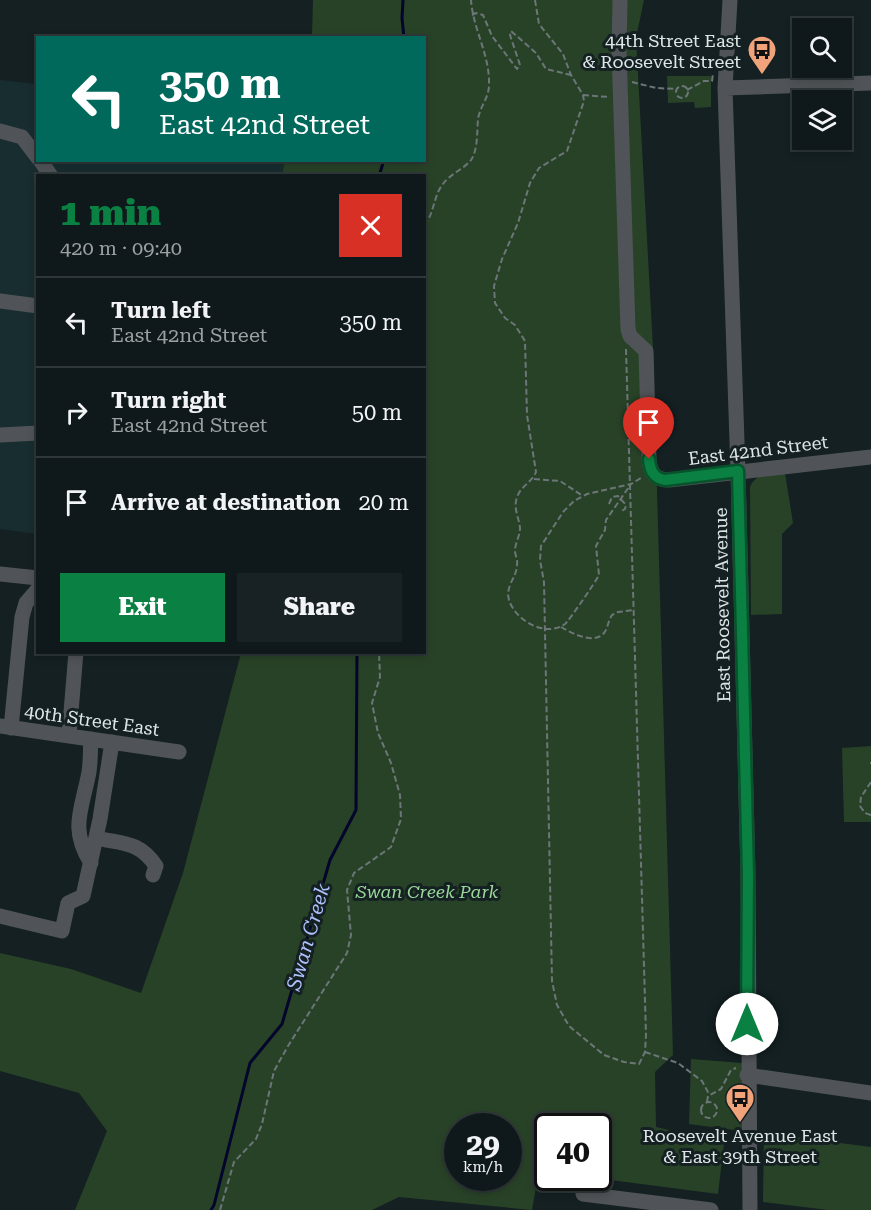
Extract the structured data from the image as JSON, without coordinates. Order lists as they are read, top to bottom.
{
  "streets": {
    "street": ["East 42nd Street", "East Roosevelt Avenue", "40th Street East"]
  },
  "crossings": [
    ["East 42nd Street", "East Roosevelt Avenue"]
  ],
  "water": ["Swan Creek"],
  "parks": ["Swan Creek Park"],
  "places": {
    "bus stop": ["44th Street East & Roosevelt Street", "Roosevelt Avenue East & East 39th Street"]
  },
  "page": {
    "turn": ["350 m", "East 42nd Street"],
    "heading": ["1 min", "420 m · 09:40"],
    "list": [
      {
        "name": "Turn left",
        "note": "East 42nd Street",
        "value": "350 m"
      },
      {
        "name": "Turn right",
        "note": "East 42nd Street",
        "value": "50 m"
      },
      {
        "name": "Arrive at destination",
        "value": "20 m"
      }
    ],
    "buttons": ["Exit", "Share"],
    "speed": "29 km/h",
    "limit": "40"
  }
}
